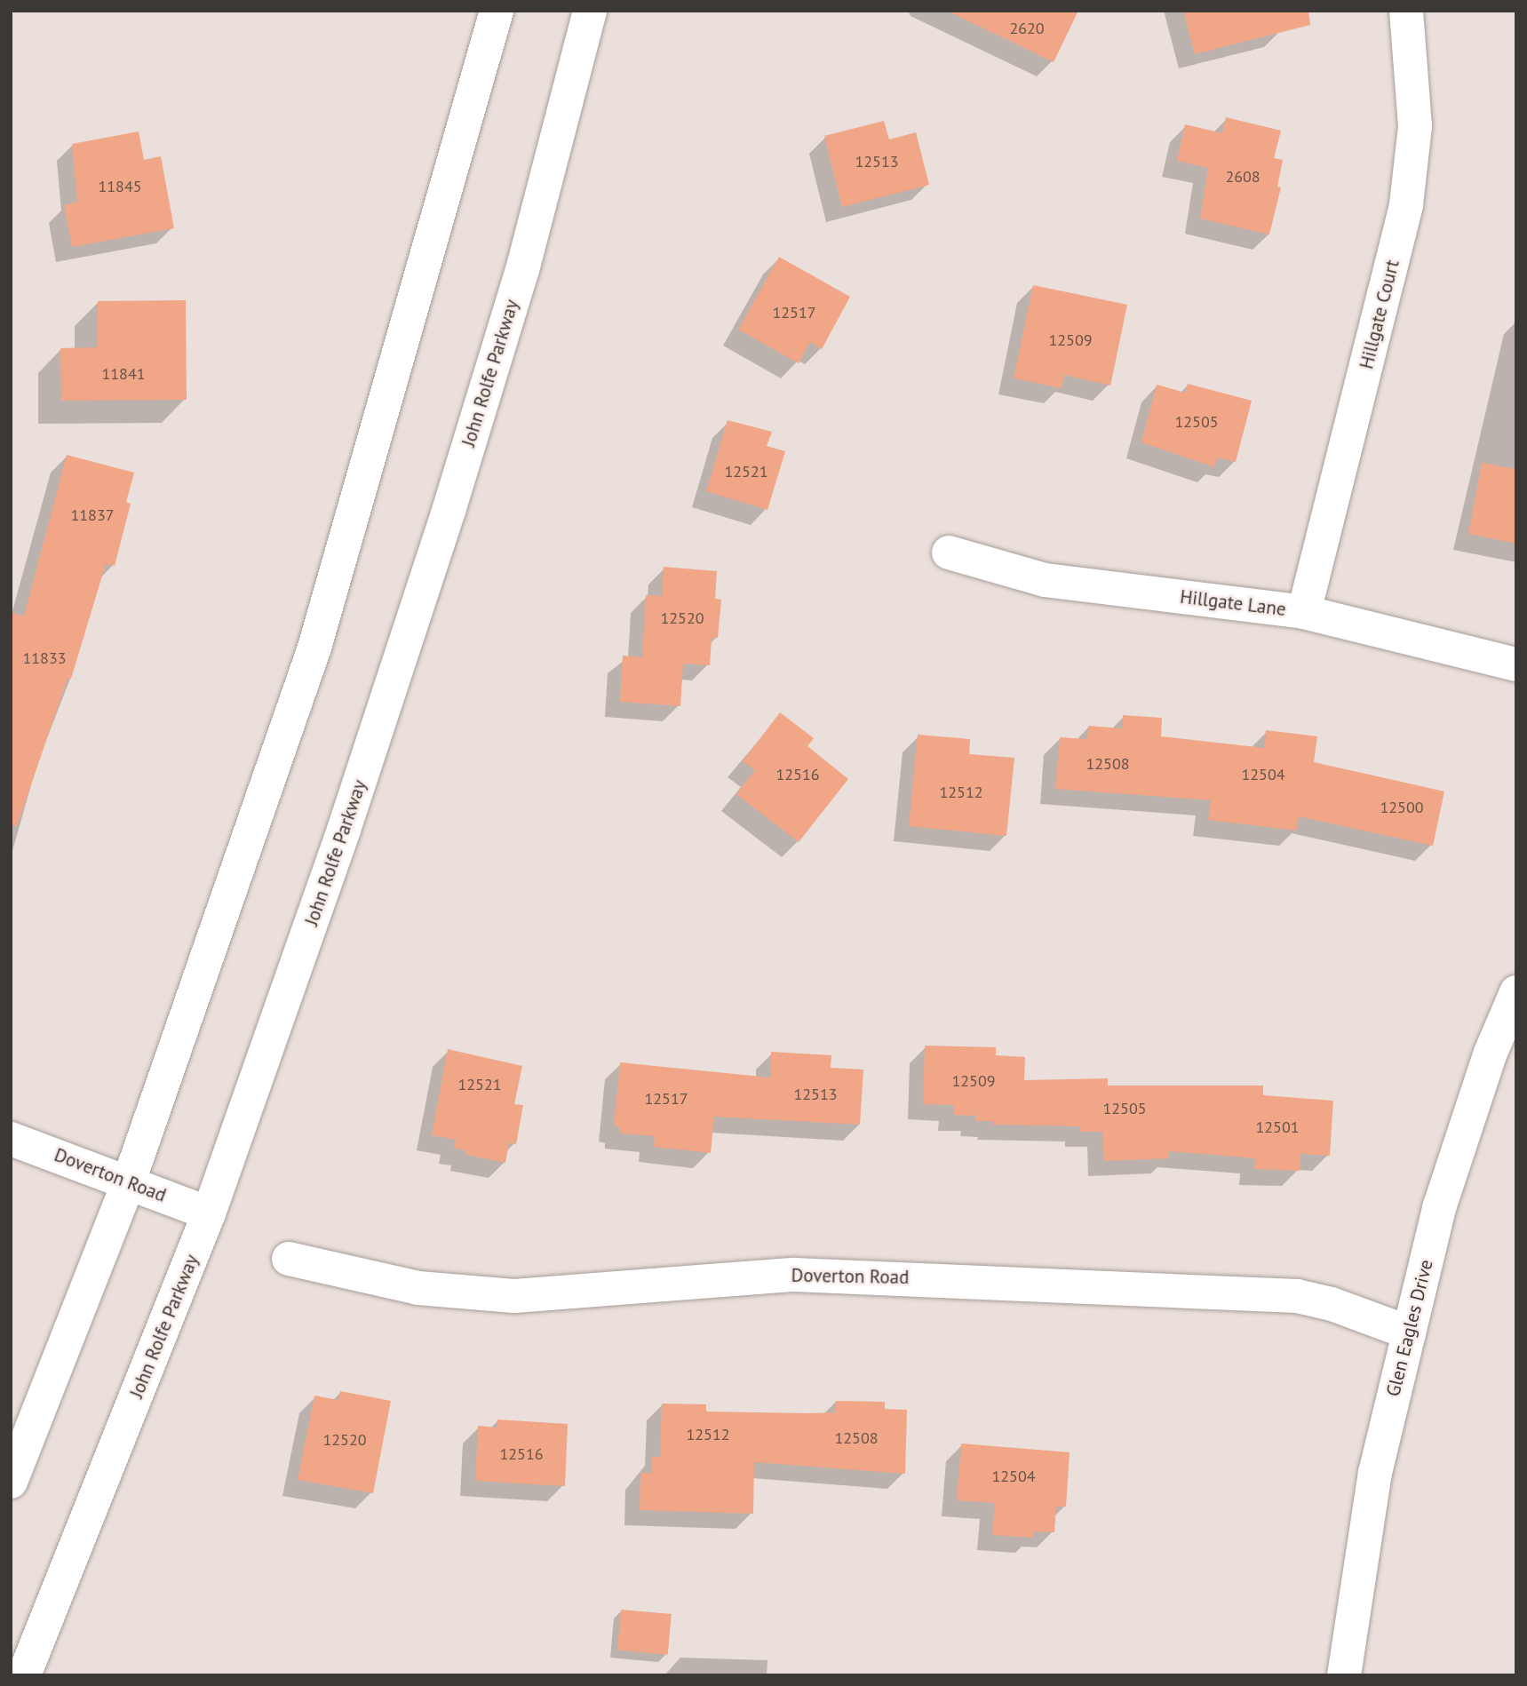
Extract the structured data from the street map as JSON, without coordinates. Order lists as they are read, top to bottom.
{
  "streets": {
    "main road": [
      "Hillgate Court",
      "John Rolfe Parkway",
      "Hillgate Lane",
      "Doverton Road",
      "Glen Eagles Drive"
    ]
  },
  "crossings": [
    ["Hillgate Court", "Hillgate Lane"],
    ["John Rolfe Parkway", "Doverton Road"],
    ["Doverton Road", "Glen Eagles Drive"]
  ],
  "house_numbers": [
    "2620",
    "12513",
    "2608",
    "11845",
    "12517",
    "12509",
    "11841",
    "12505",
    "12521",
    "11837",
    "12520",
    "11833",
    "12508",
    "12516",
    "12504",
    "12512",
    "12500",
    "12509",
    "12521",
    "12513",
    "12517",
    "12505",
    "12501",
    "12512",
    "12508",
    "12520",
    "12516",
    "12504"
  ]
}
